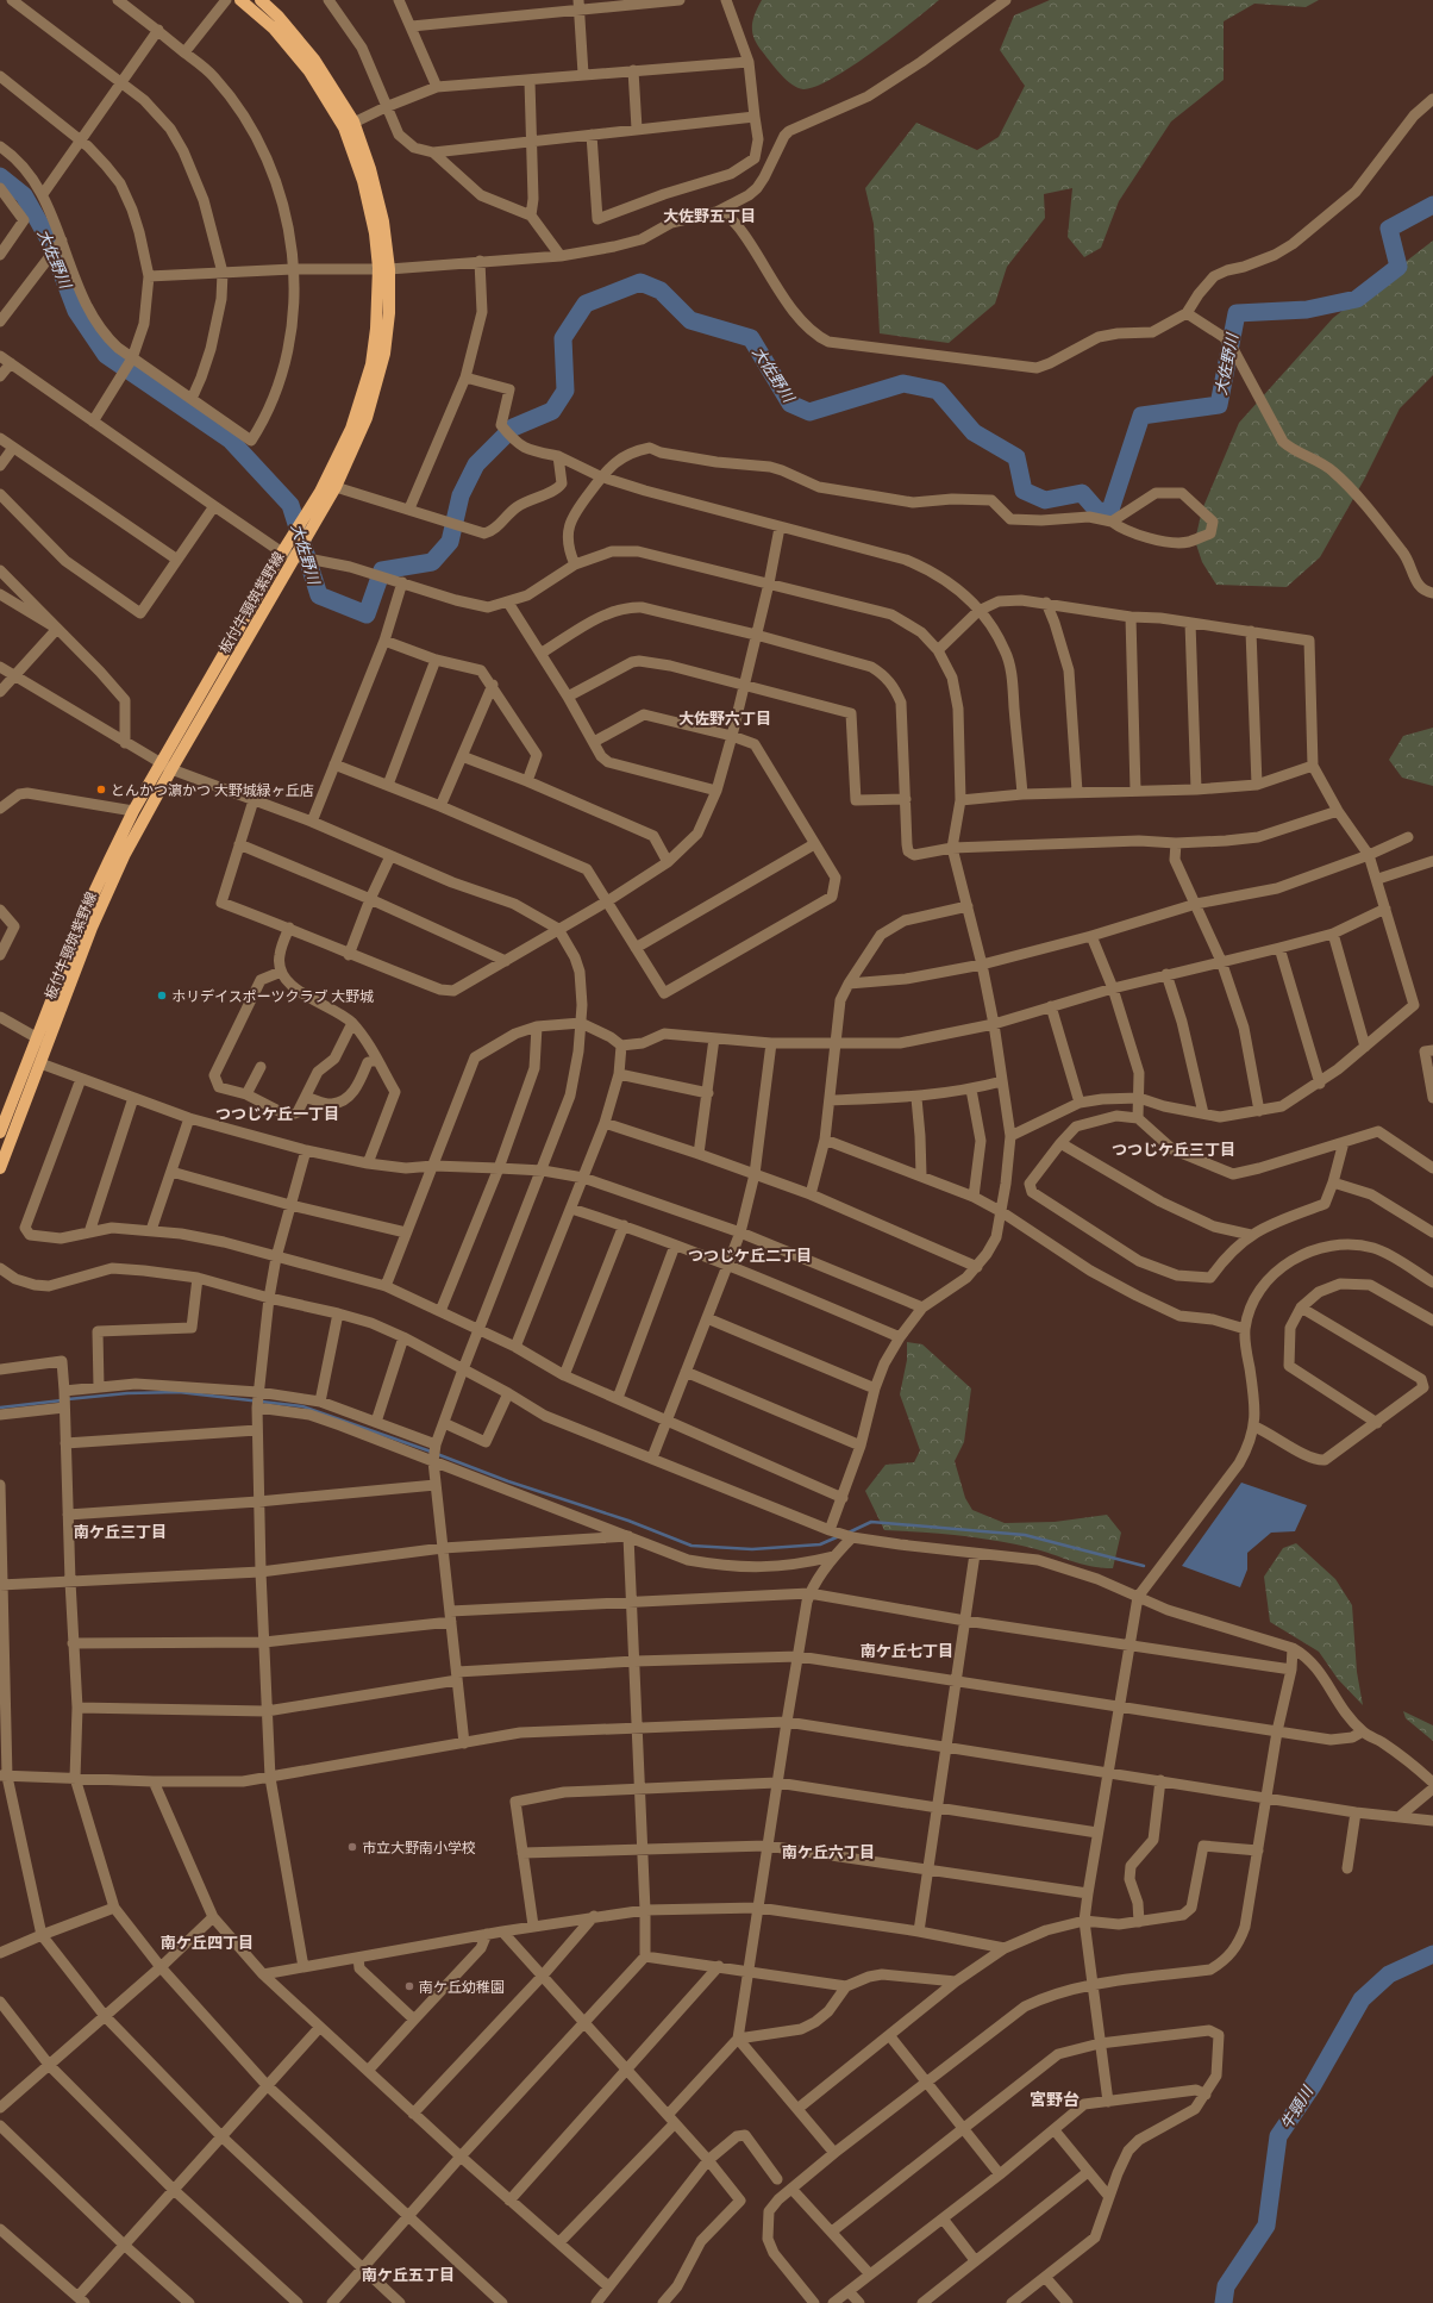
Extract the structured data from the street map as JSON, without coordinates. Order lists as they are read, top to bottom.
{
  "streets": {
    "main road": ["板付牛頸筑紫野線"]
  },
  "districts": [
    "大佐野五丁目",
    "大佐野六丁目",
    "つつじケ丘一丁目",
    "つつじケ丘三丁目",
    "つつじケ丘二丁目",
    "南ケ丘三丁目",
    "南ケ丘七丁目",
    "南ケ丘六丁目",
    "南ケ丘四丁目",
    "宮野台",
    "南ケ丘五丁目"
  ],
  "water": ["大佐野川", "牛頸川"],
  "places": [
    "とんかつ濵かつ 大野城緑ヶ丘店",
    "ホリデイスポーツクラブ 大野城",
    "市立大野南小学校",
    "南ケ丘幼稚園"
  ]
}
